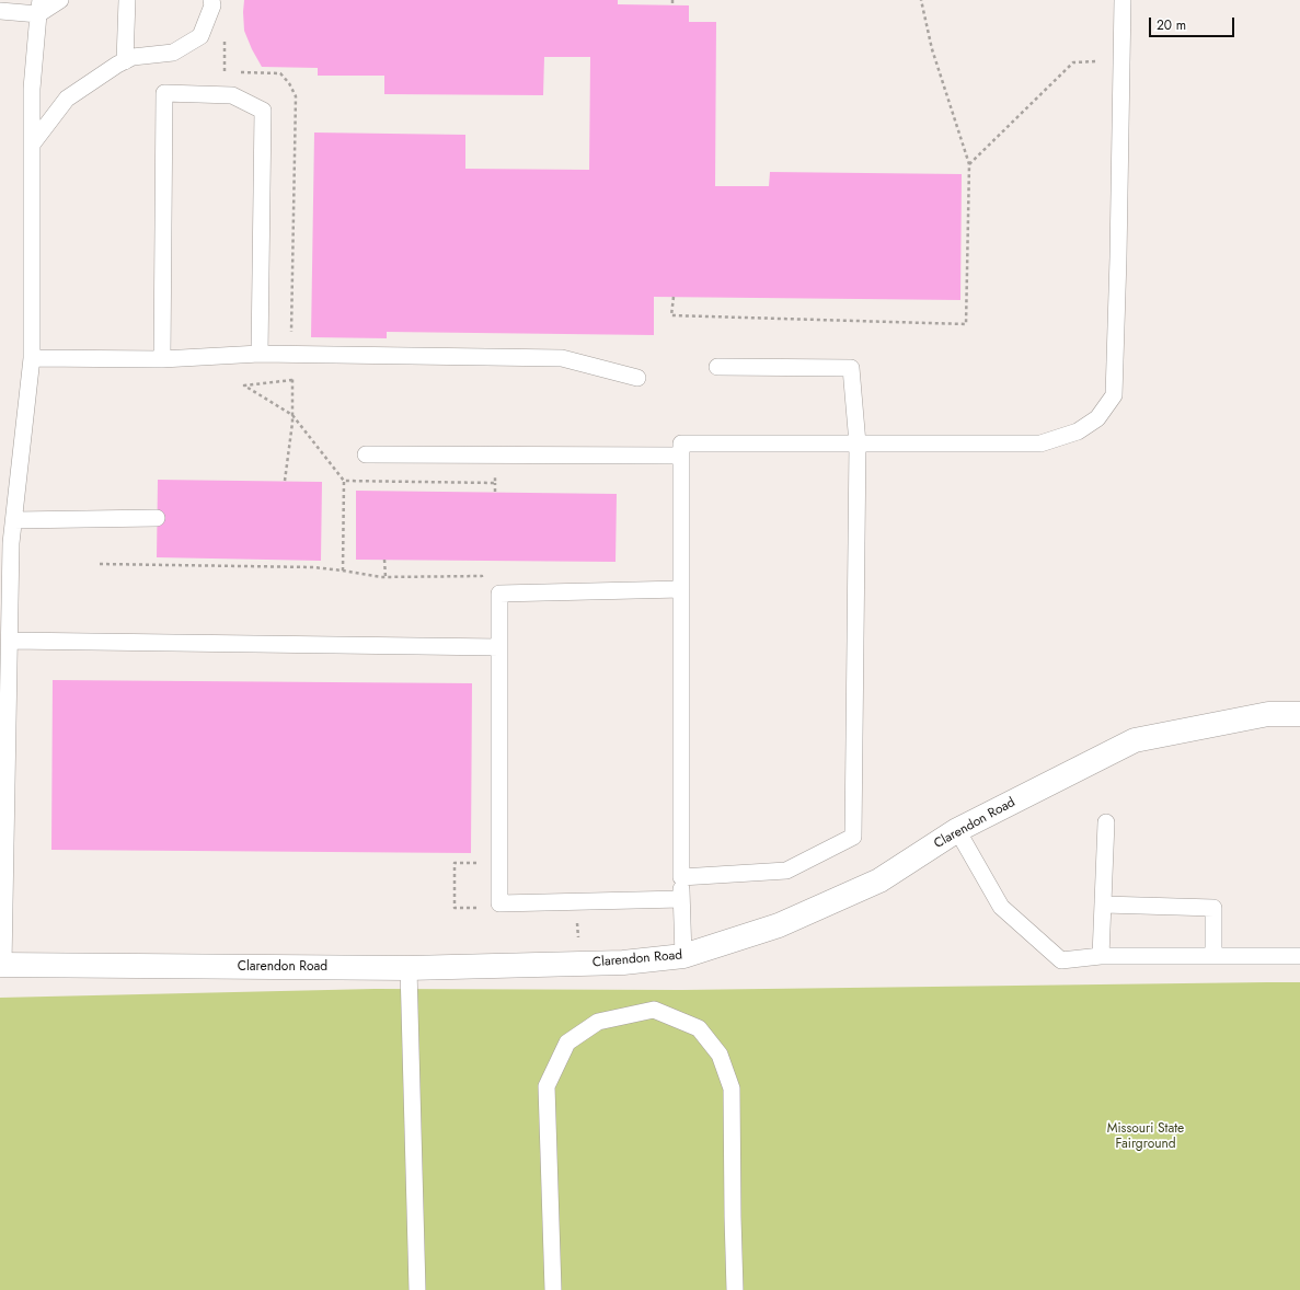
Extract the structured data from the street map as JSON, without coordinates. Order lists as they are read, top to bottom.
{
  "streets": {
    "street": ["Clarendon Road"]
  },
  "parks": ["Missouri State Fairground"],
  "scale_bar": "20 m"
}
